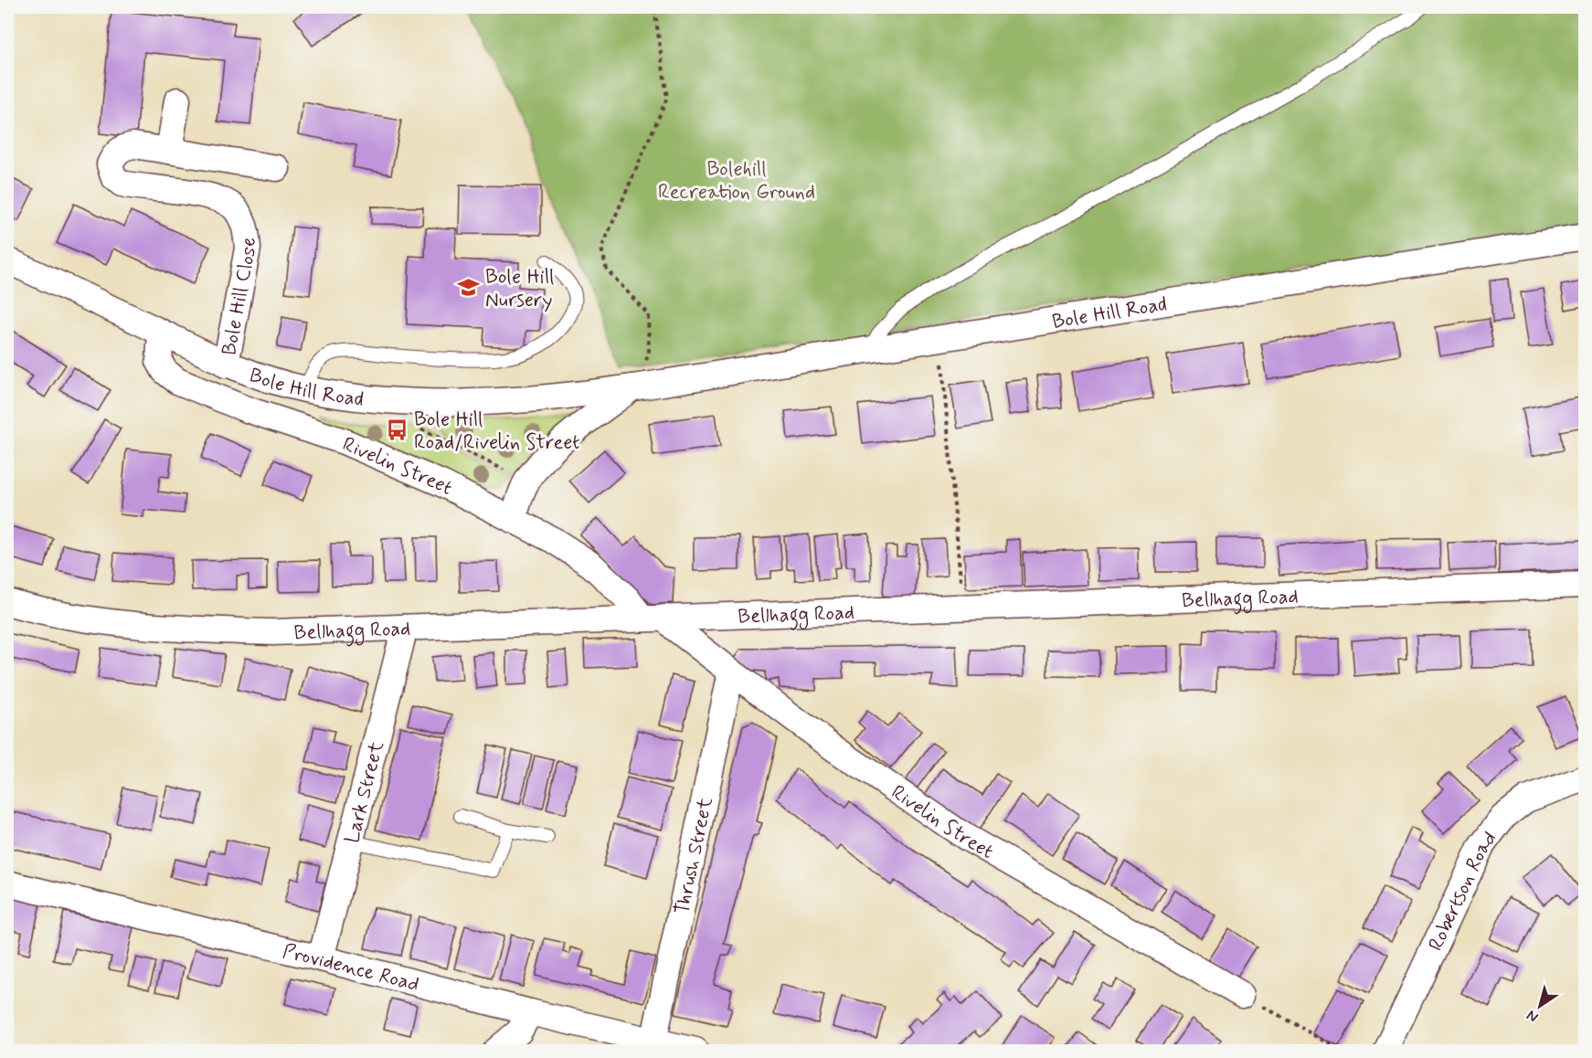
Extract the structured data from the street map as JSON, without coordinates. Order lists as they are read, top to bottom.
{
  "streets": {
    "street": [
      "Bole Hill Close",
      "Bole Hill Road",
      "Rivelin Street",
      "Bellhagg Road",
      "Lark Street",
      "Thrush Street",
      "Robertson Road",
      "Providence Road"
    ]
  },
  "crossings": [
    ["Bole Hill Close", "Bole Hill Road"],
    ["Bole Hill Road", "Rivelin Street"],
    ["Rivelin Street", "Bellhagg Road"],
    ["Rivelin Street", "Thrush Street"],
    ["Bellhagg Road", "Lark Street"],
    ["Lark Street", "Providence Road"],
    ["Thrush Street", "Providence Road"]
  ],
  "parks": ["Bolehill Recreation Ground"],
  "places": {
    "school or university": ["Bole Hill Nursery"],
    "bus stop": ["Bole Hill Road/Rivelin Street"]
  },
  "north": "bottom left"
}
